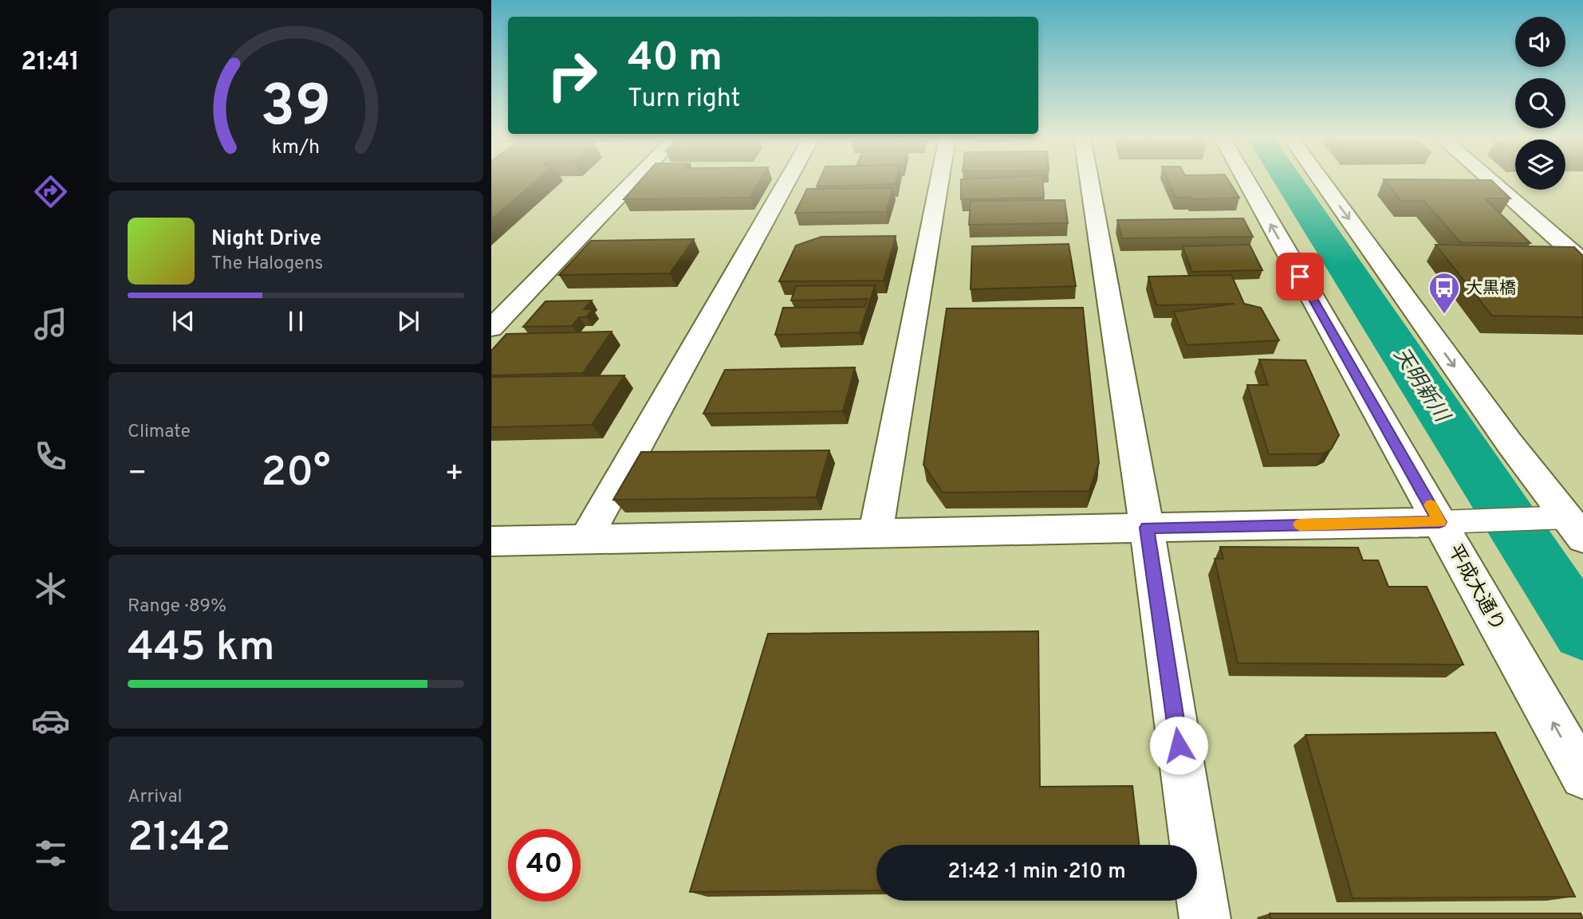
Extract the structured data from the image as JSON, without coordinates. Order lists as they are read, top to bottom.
{
  "streets": {
    "street": ["平成大通り"]
  },
  "water": ["天明新川"],
  "places": {
    "bus stop": ["大黒橋"]
  },
  "page": {
    "tabs": "21:41",
    "turn": ["40 m", "Turn right"],
    "song": ["Night Drive", "The Halogens"],
    "tile": [
      "Climate",
      ["Range · 89%", "445 km"],
      ["Arrival", "21:42"]
    ],
    "heat": ["−", "20°", "+"],
    "limit": "40",
    "trip": "21:42 · 1 min · 210 m",
    "gauge": ["39", "km/h"]
  }
}
